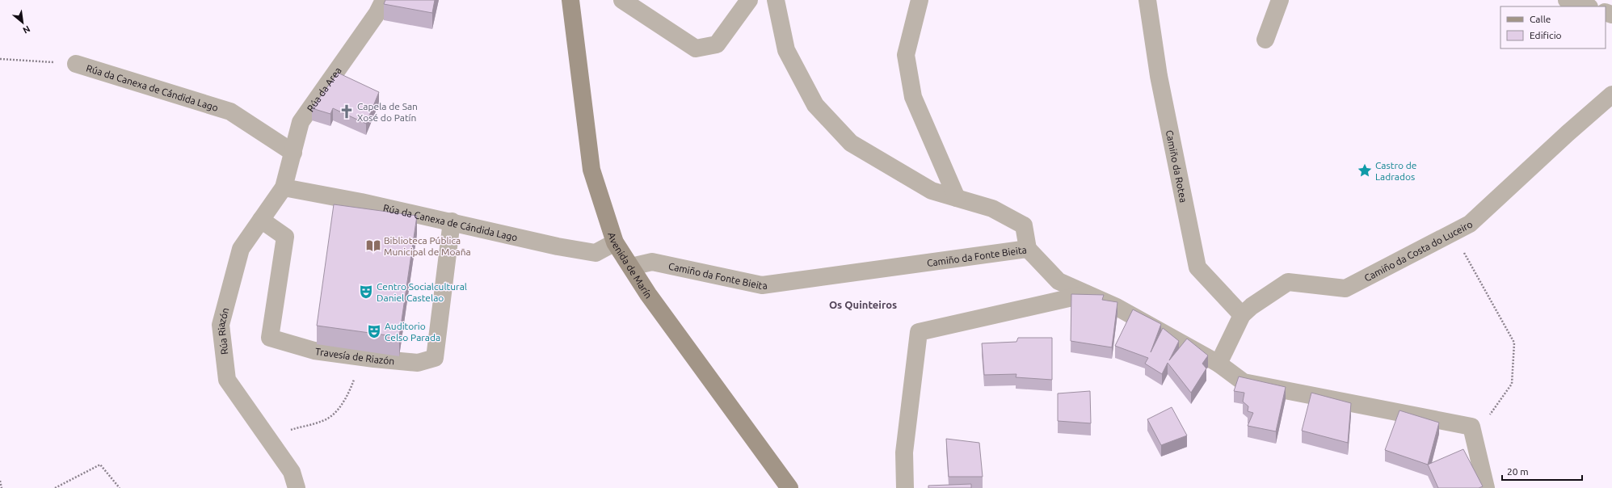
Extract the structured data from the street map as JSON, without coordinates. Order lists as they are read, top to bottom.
{
  "streets": {
    "main road": ["Avenida de Marín"],
    "street": [
      "Rúa da Canexa de Cándida Lago",
      "Rúa da Area",
      "Camiño da Rotea",
      "Camiño da Costa do Luceiro",
      "Camiño da Fonte Bieita",
      "Rúa Riazón",
      "Travesía de Riazón"
    ]
  },
  "crossings": [
    ["Rúa da Canexa de Cándida Lago", "Rúa da Area"],
    ["Rúa da Canexa de Cándida Lago", "Avenida de Marín"],
    ["Rúa da Canexa de Cándida Lago", "Rúa Riazón"],
    ["Rúa da Canexa de Cándida Lago", "Travesía de Riazón"],
    ["Rúa da Area", "Rúa Riazón"],
    ["Camiño da Rotea", "Camiño da Costa do Luceiro"],
    ["Camiño da Costa do Luceiro", "Camiño da Fonte Bieita"],
    ["Camiño da Fonte Bieita", "Avenida de Marín"],
    ["Rúa Riazón", "Travesía de Riazón"]
  ],
  "districts": ["Os Quinteiros"],
  "places": {
    "church": ["Capela de San Xosé do Patín"],
    "place": ["Castro de Ladrados"],
    "library": ["Biblioteca Pública Municipal de Moaña"],
    "theatre": ["Centro Socialcultural Daniel Castelao", "Auditorio Celso Parada"]
  },
  "legend": ["Calle", "Edificio"],
  "scale_bar": "20 m",
  "north": "bottom right"
}
